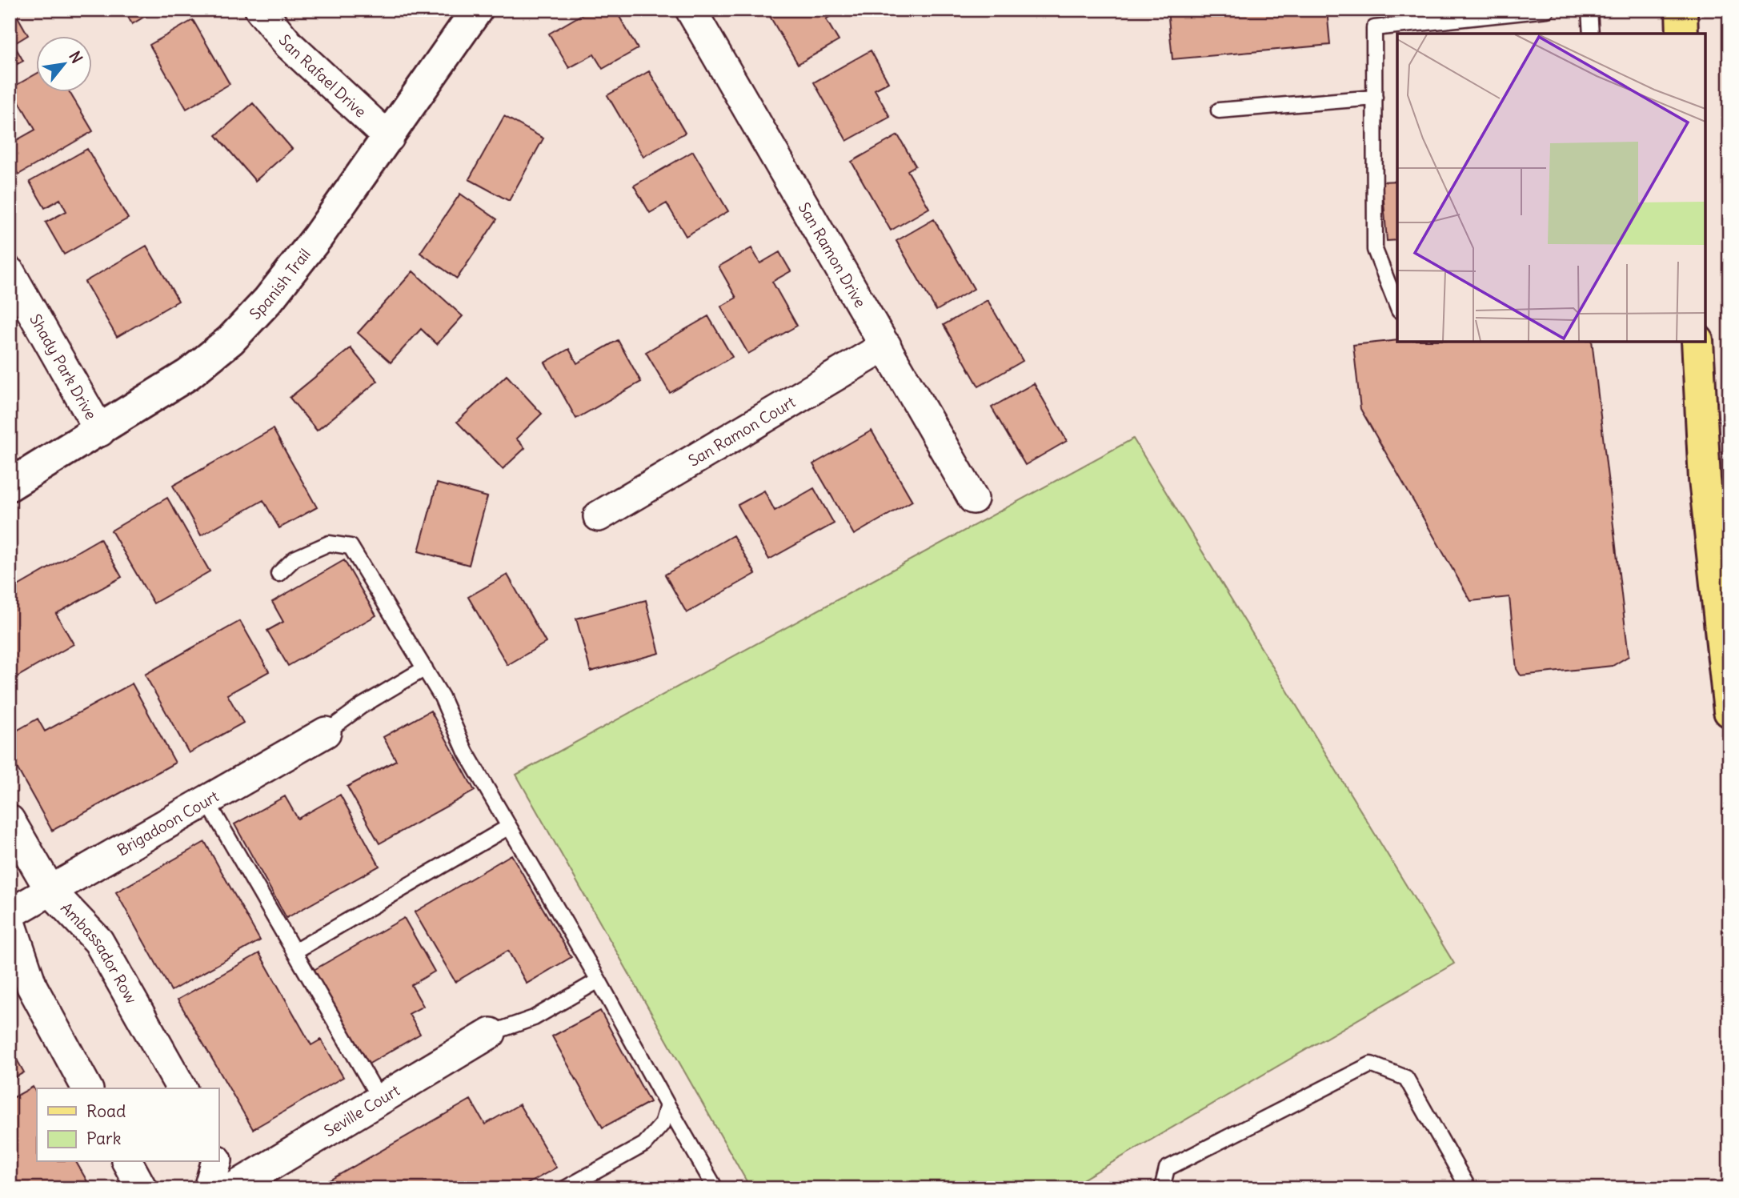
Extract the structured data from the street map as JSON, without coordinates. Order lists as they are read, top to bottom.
{
  "streets": {
    "street": [
      "San Rafael Drive",
      "San Ramon Drive",
      "Spanish Trail",
      "Shady Park Drive",
      "San Ramon Court",
      "Brigadoon Court",
      "Ambassador Row",
      "Seville Court"
    ]
  },
  "crossings": [
    ["San Rafael Drive", "Spanish Trail"],
    ["San Ramon Drive", "San Ramon Court"],
    ["Spanish Trail", "Shady Park Drive"],
    ["Brigadoon Court", "Ambassador Row"]
  ],
  "legend": ["Road", "Park"],
  "north": "top right"
}
